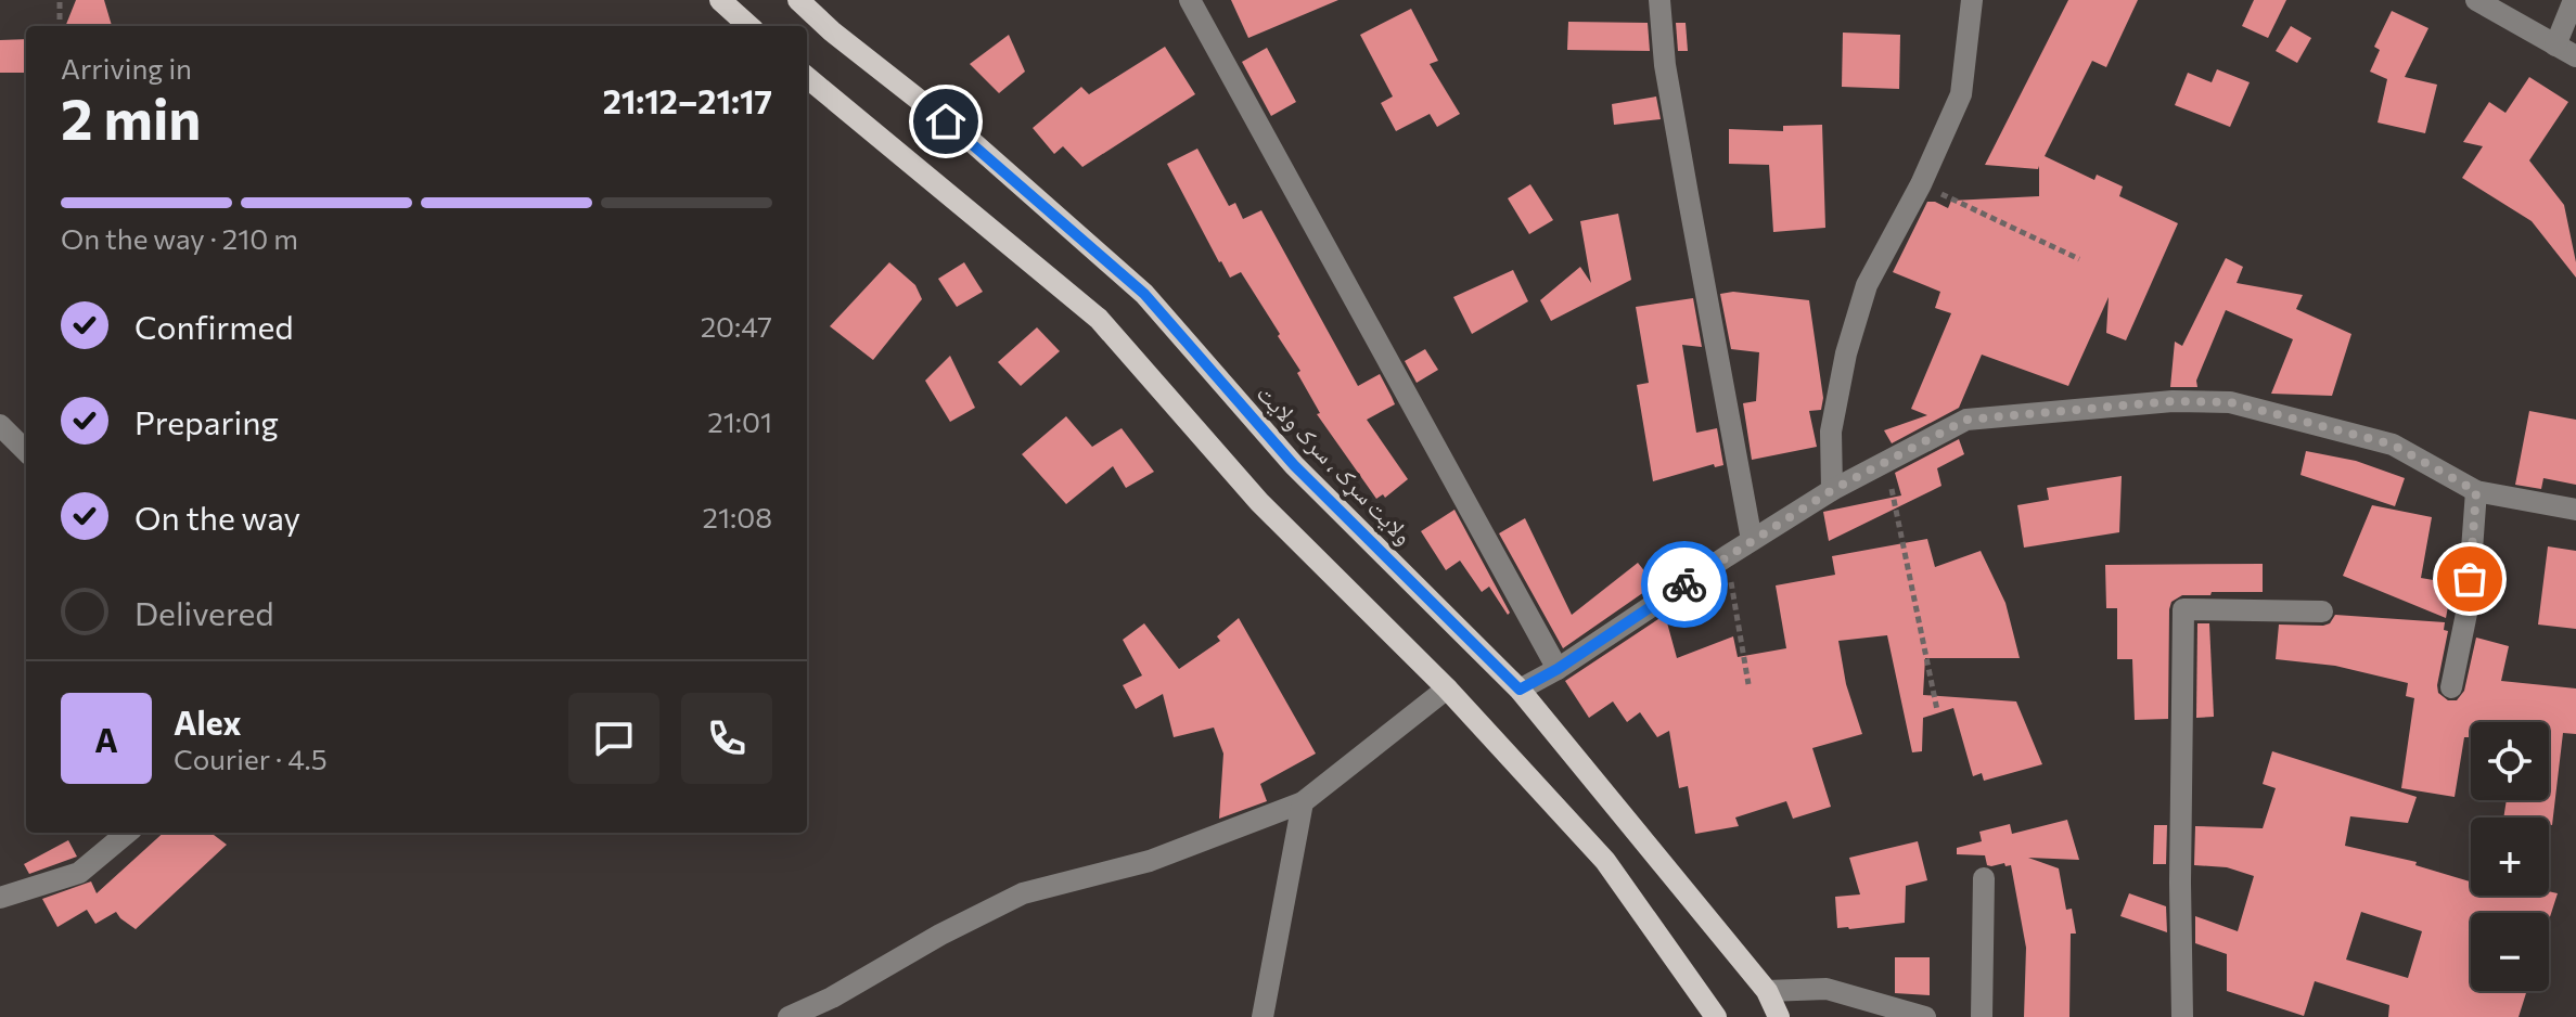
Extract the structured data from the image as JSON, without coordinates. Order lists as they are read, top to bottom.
{
  "streets": {
    "main road": ["ولایت سړک ، سرک ولایت"]
  },
  "page": {
    "heading": ["2 min", "Arriving in", "21:12–21:17"],
    "panel": ["Alex", "Courier · 4.5"],
    "bar": "On the way · 210 m",
    "list": [
      ["Confirmed", "20:47"],
      ["Preparing", "21:01"],
      ["On the way", "21:08"],
      "Delivered"
    ],
    "round": "A",
    "map_buttons": ["+", "−"]
  }
}
